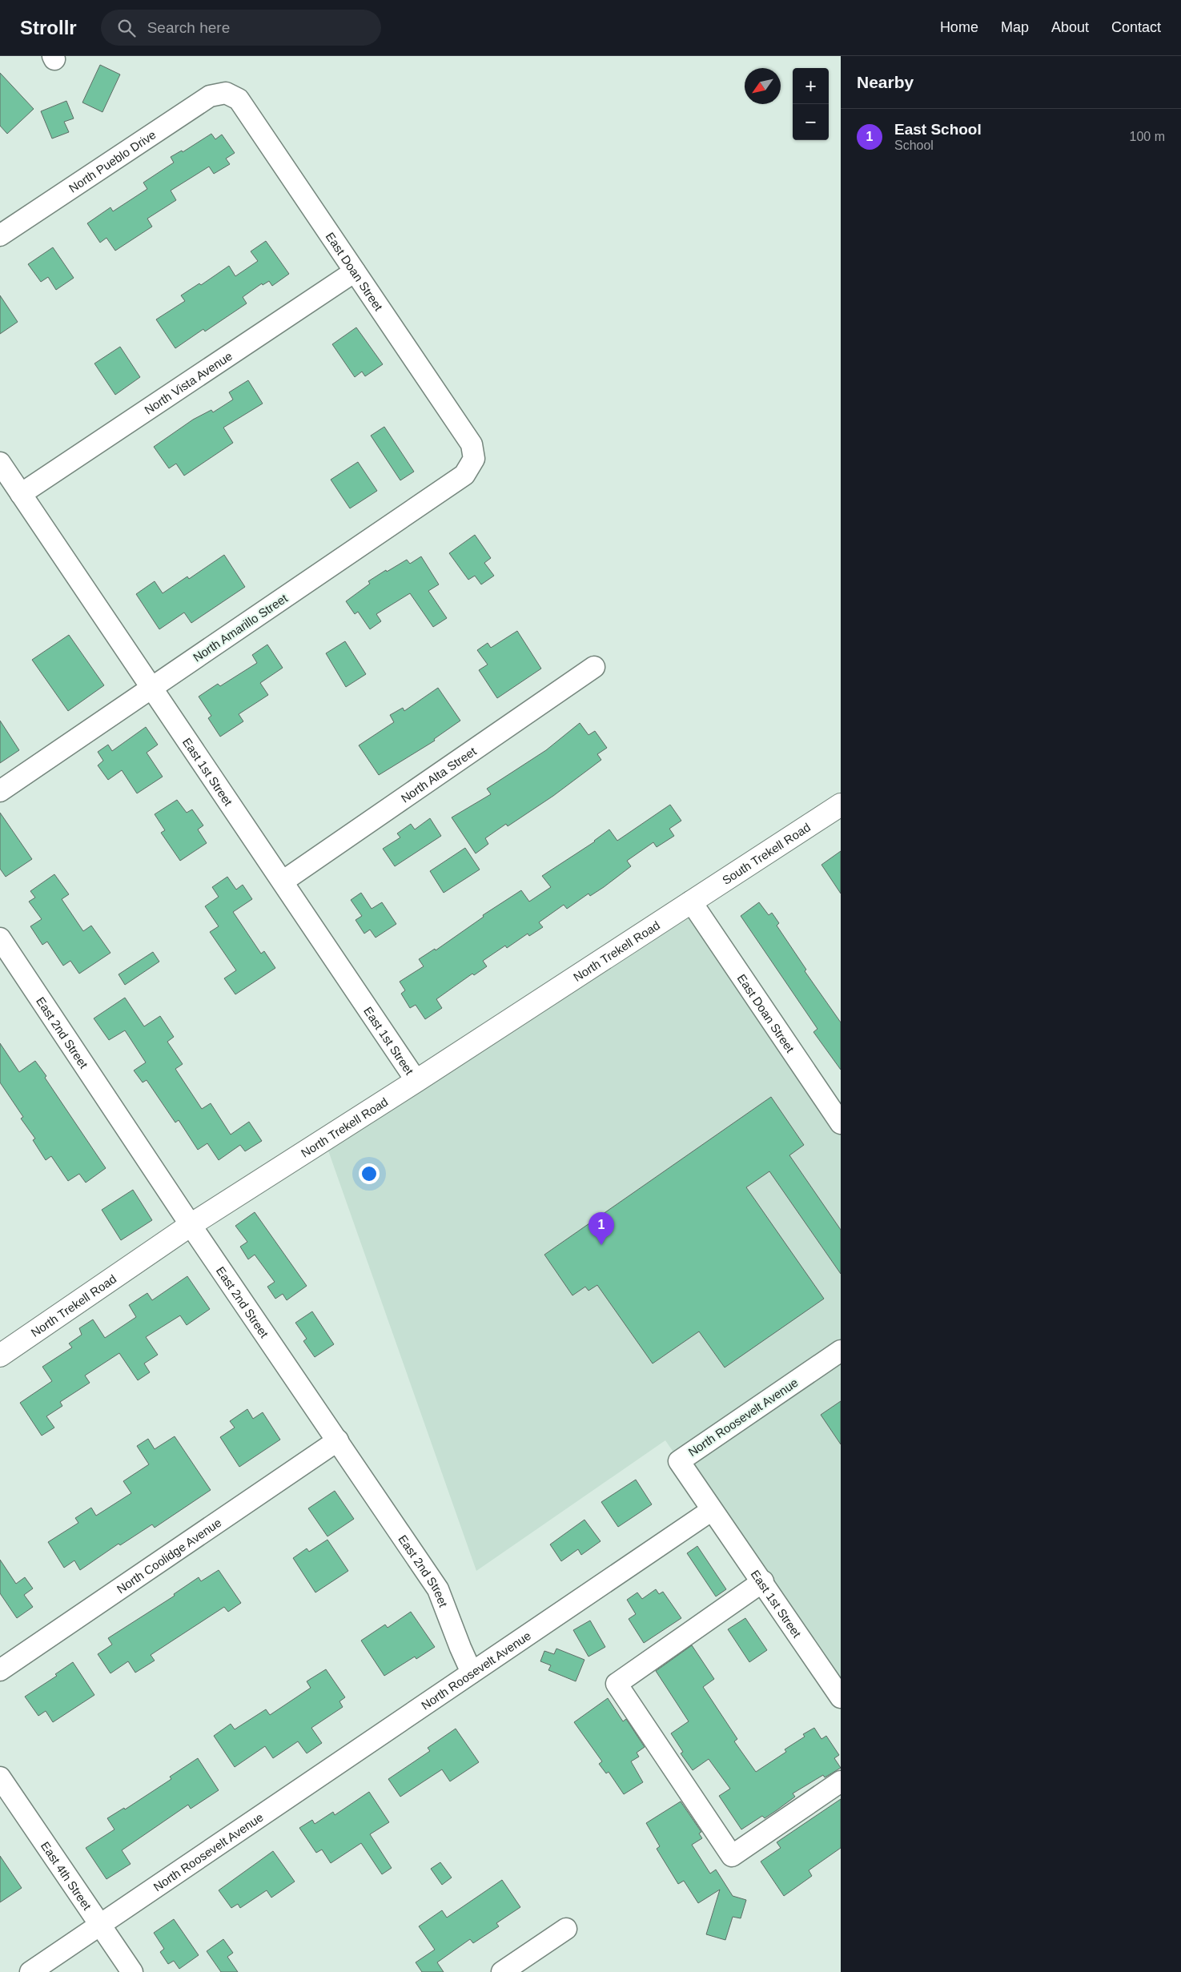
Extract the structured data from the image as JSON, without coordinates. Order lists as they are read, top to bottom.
{
  "streets": {
    "main road": ["South Trekell Road", "North Trekell Road"],
    "street": [
      "North Pueblo Drive",
      "East Doan Street",
      "North Vista Avenue",
      "North Amarillo Street",
      "East 1st Street",
      "North Alta Street",
      "East 2nd Street",
      "North Roosevelt Avenue",
      "North Coolidge Avenue",
      "East 4th Street"
    ]
  },
  "crossings": [
    ["North Pueblo Drive", "East Doan Street"],
    ["East Doan Street", "North Vista Avenue"],
    ["East Doan Street", "North Amarillo Street"],
    ["East Doan Street", "South Trekell Road"],
    ["East Doan Street", "North Trekell Road"],
    ["North Vista Avenue", "East 1st Street"],
    ["North Amarillo Street", "East 1st Street"],
    ["East 1st Street", "North Alta Street"],
    ["East 1st Street", "North Trekell Road"],
    ["East 1st Street", "North Roosevelt Avenue"],
    ["South Trekell Road", "North Trekell Road"],
    ["North Trekell Road", "East 2nd Street"],
    ["East 2nd Street", "North Roosevelt Avenue"],
    ["East 2nd Street", "North Coolidge Avenue"],
    ["North Roosevelt Avenue", "East 4th Street"]
  ],
  "north": "bottom left",
  "page": {
    "header": "Strollr",
    "search": "Search here",
    "nav": [
      "Home",
      "Map",
      "About",
      "Contact"
    ],
    "heading": "Nearby",
    "map_buttons": ["+", "−"],
    "list": [
      {
        "mark": "1",
        "name": "East School",
        "note": "School",
        "value": "100 m"
      }
    ],
    "pins": "1"
  }
}
